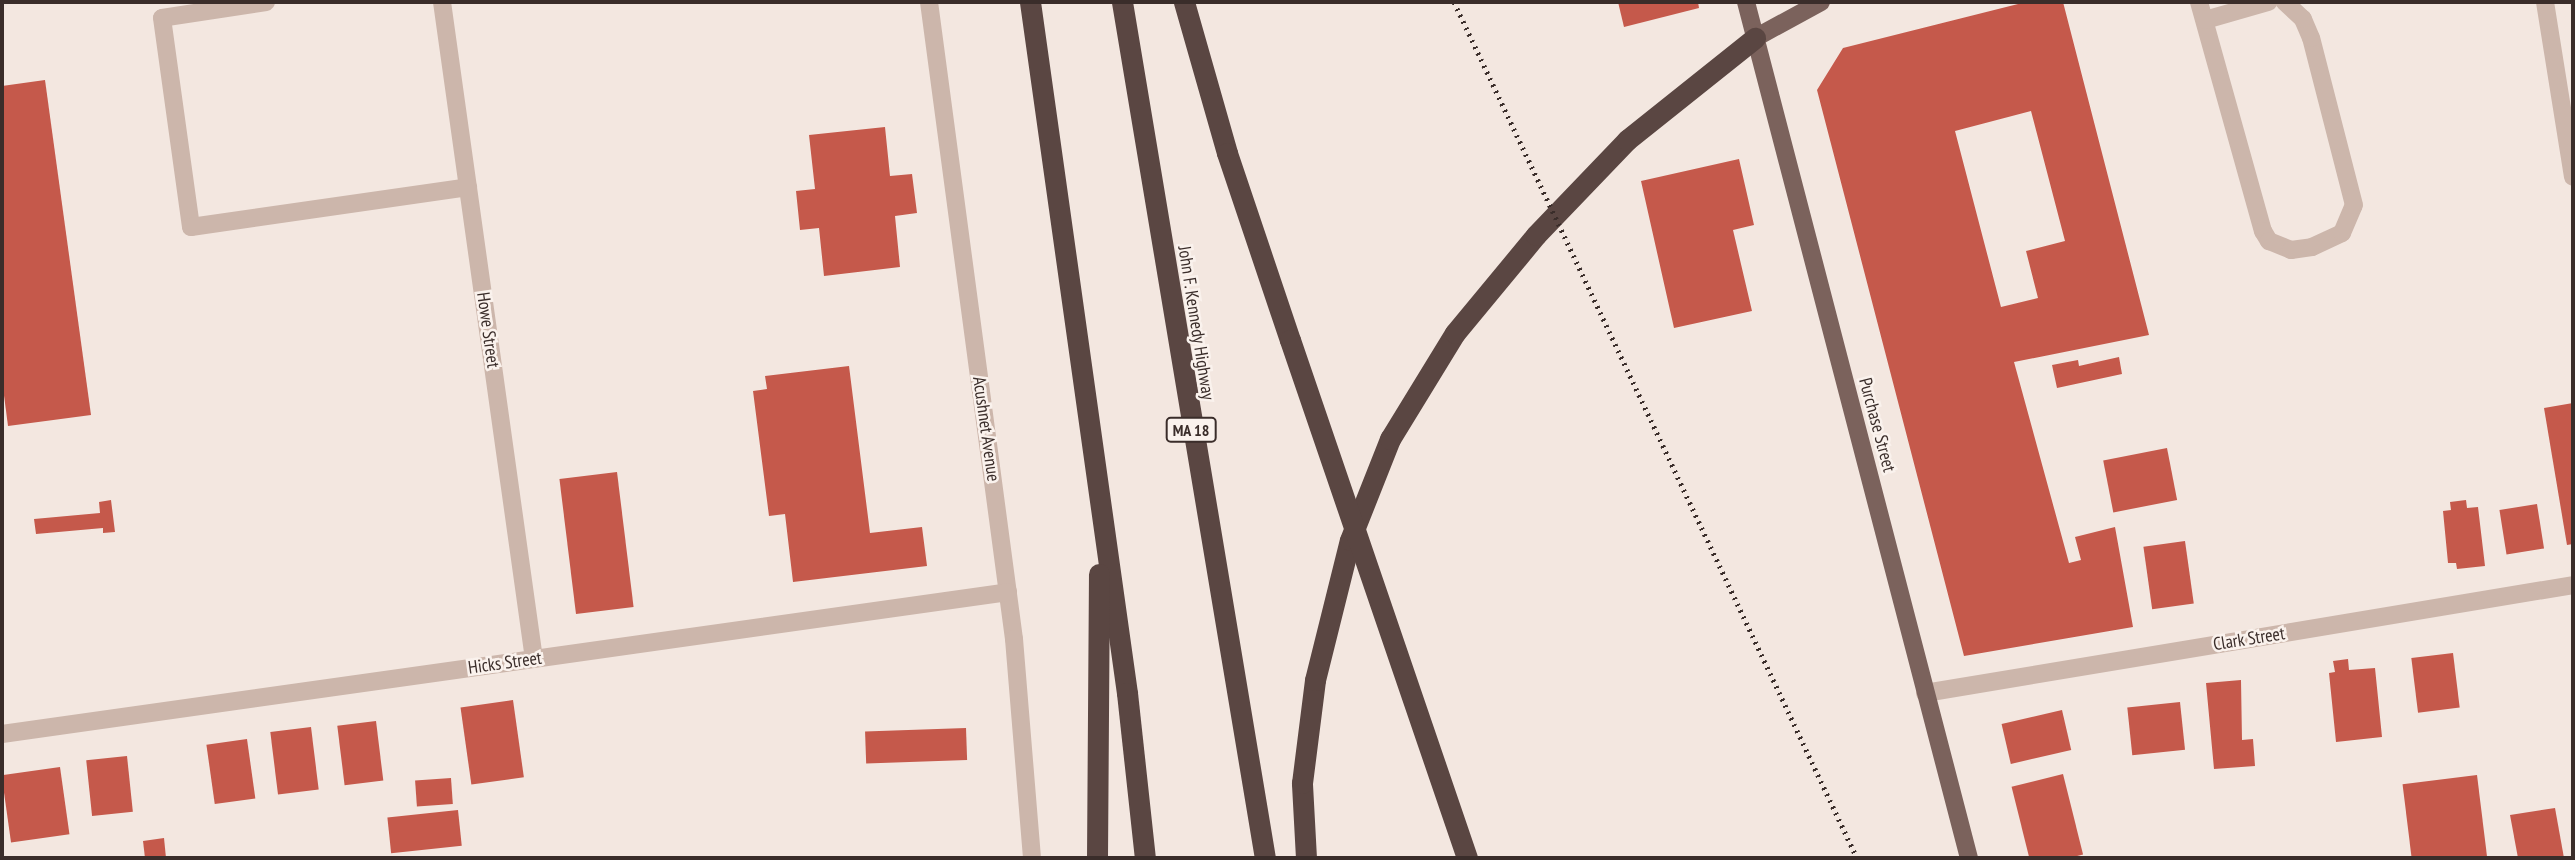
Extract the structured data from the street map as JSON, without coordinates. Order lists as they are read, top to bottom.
{
  "streets": {
    "highway": ["John F. Kennedy Highway", "MA 18"],
    "main road": ["Purchase Street"],
    "street": [
      "Howe Street",
      "Acushnet Avenue",
      "Clark Street",
      "Hicks Street"
    ]
  },
  "crossings": [
    ["Howe Street", "Hicks Street"],
    ["Purchase Street", "Clark Street"],
    ["Acushnet Avenue", "Hicks Street"]
  ]
}
